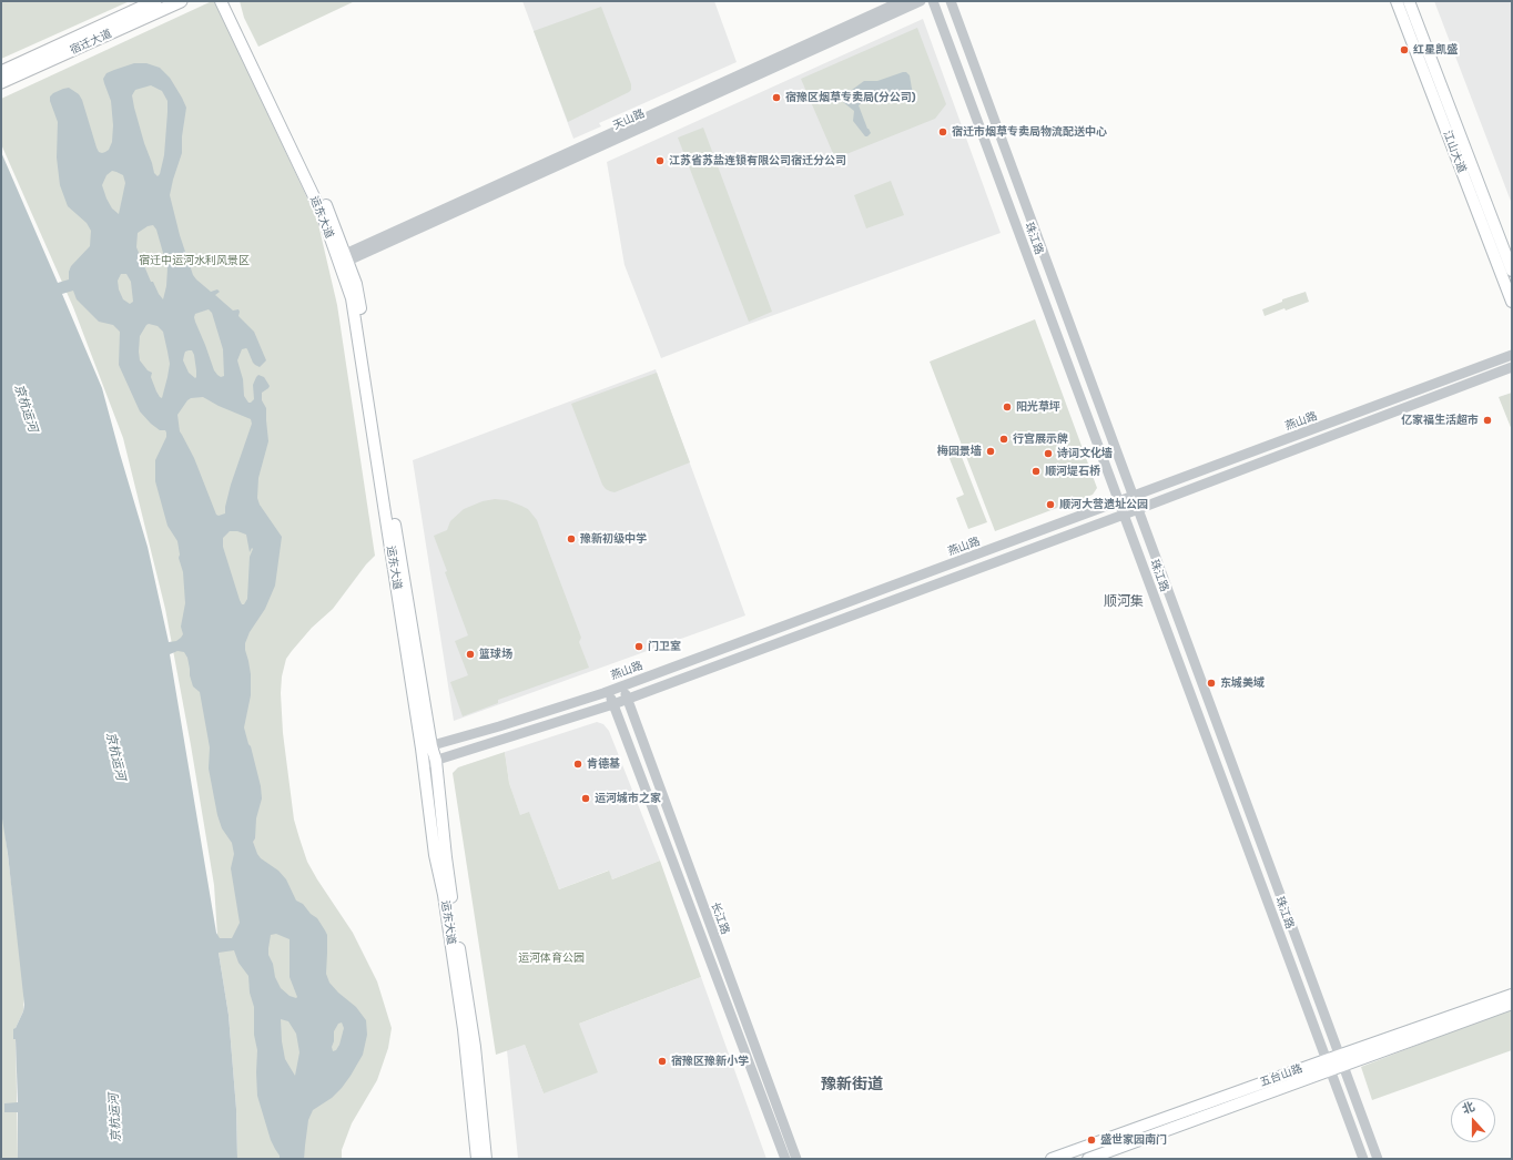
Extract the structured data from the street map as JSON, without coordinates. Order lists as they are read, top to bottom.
{
  "streets": {
    "main road": [
      "宿迁大道",
      "江山大道",
      "运东大道",
      "五台山路"
    ],
    "street": [
      "天山路",
      "珠江路",
      "燕山路",
      "长江路"
    ]
  },
  "crossings": [
    ["天山路", "运东大道"],
    ["运东大道", "燕山路"],
    ["珠江路", "燕山路"],
    ["珠江路", "五台山路"],
    ["燕山路", "长江路"]
  ],
  "districts": ["顺河集", "豫新街道"],
  "water": ["京杭运河"],
  "parks": ["宿迁中运河水利风景区", "运河体育公园"],
  "places": [
    "红星凯盛",
    "宿豫区烟草专卖局(分公司)",
    "宿迁市烟草专卖局物流配送中心",
    "江苏省苏盐连锁有限公司宿迁分公司",
    "阳光草坪",
    "亿家福生活超市",
    "行宫展示牌",
    "梅园景墙",
    "诗词文化墙",
    "顺河堤石桥",
    "顺河大营遗址公园",
    "豫新初级中学",
    "门卫室",
    "篮球场",
    "东城美域",
    "肯德基",
    "运河城市之家",
    "宿豫区豫新小学",
    "盛世家园南门"
  ],
  "north": "top"
}
